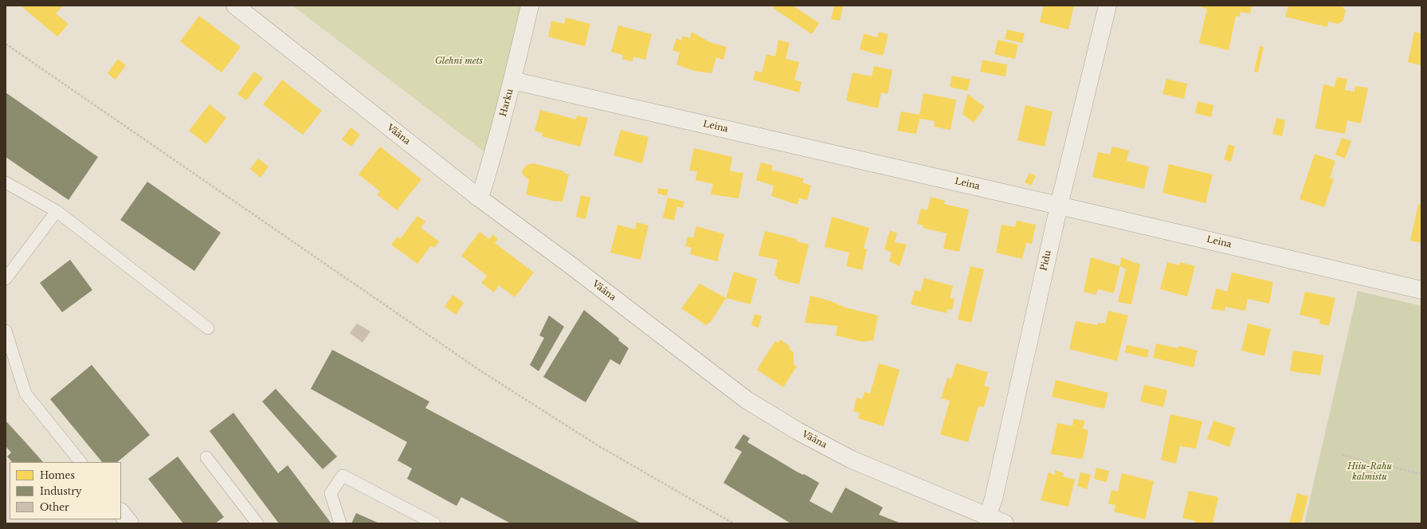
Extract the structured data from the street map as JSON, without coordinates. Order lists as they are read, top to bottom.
{
  "streets": {
    "street": [
      "Harku",
      "Leina",
      "Vääna",
      "Pidu"
    ]
  },
  "crossings": [
    ["Harku", "Leina"],
    ["Harku", "Vääna"],
    ["Leina", "Pidu"],
    ["Vääna", "Pidu"]
  ],
  "parks": ["Glehni mets", "Hiiu-Rahu kalmistu"],
  "legend": ["Homes", "Industry", "Other"]
}
